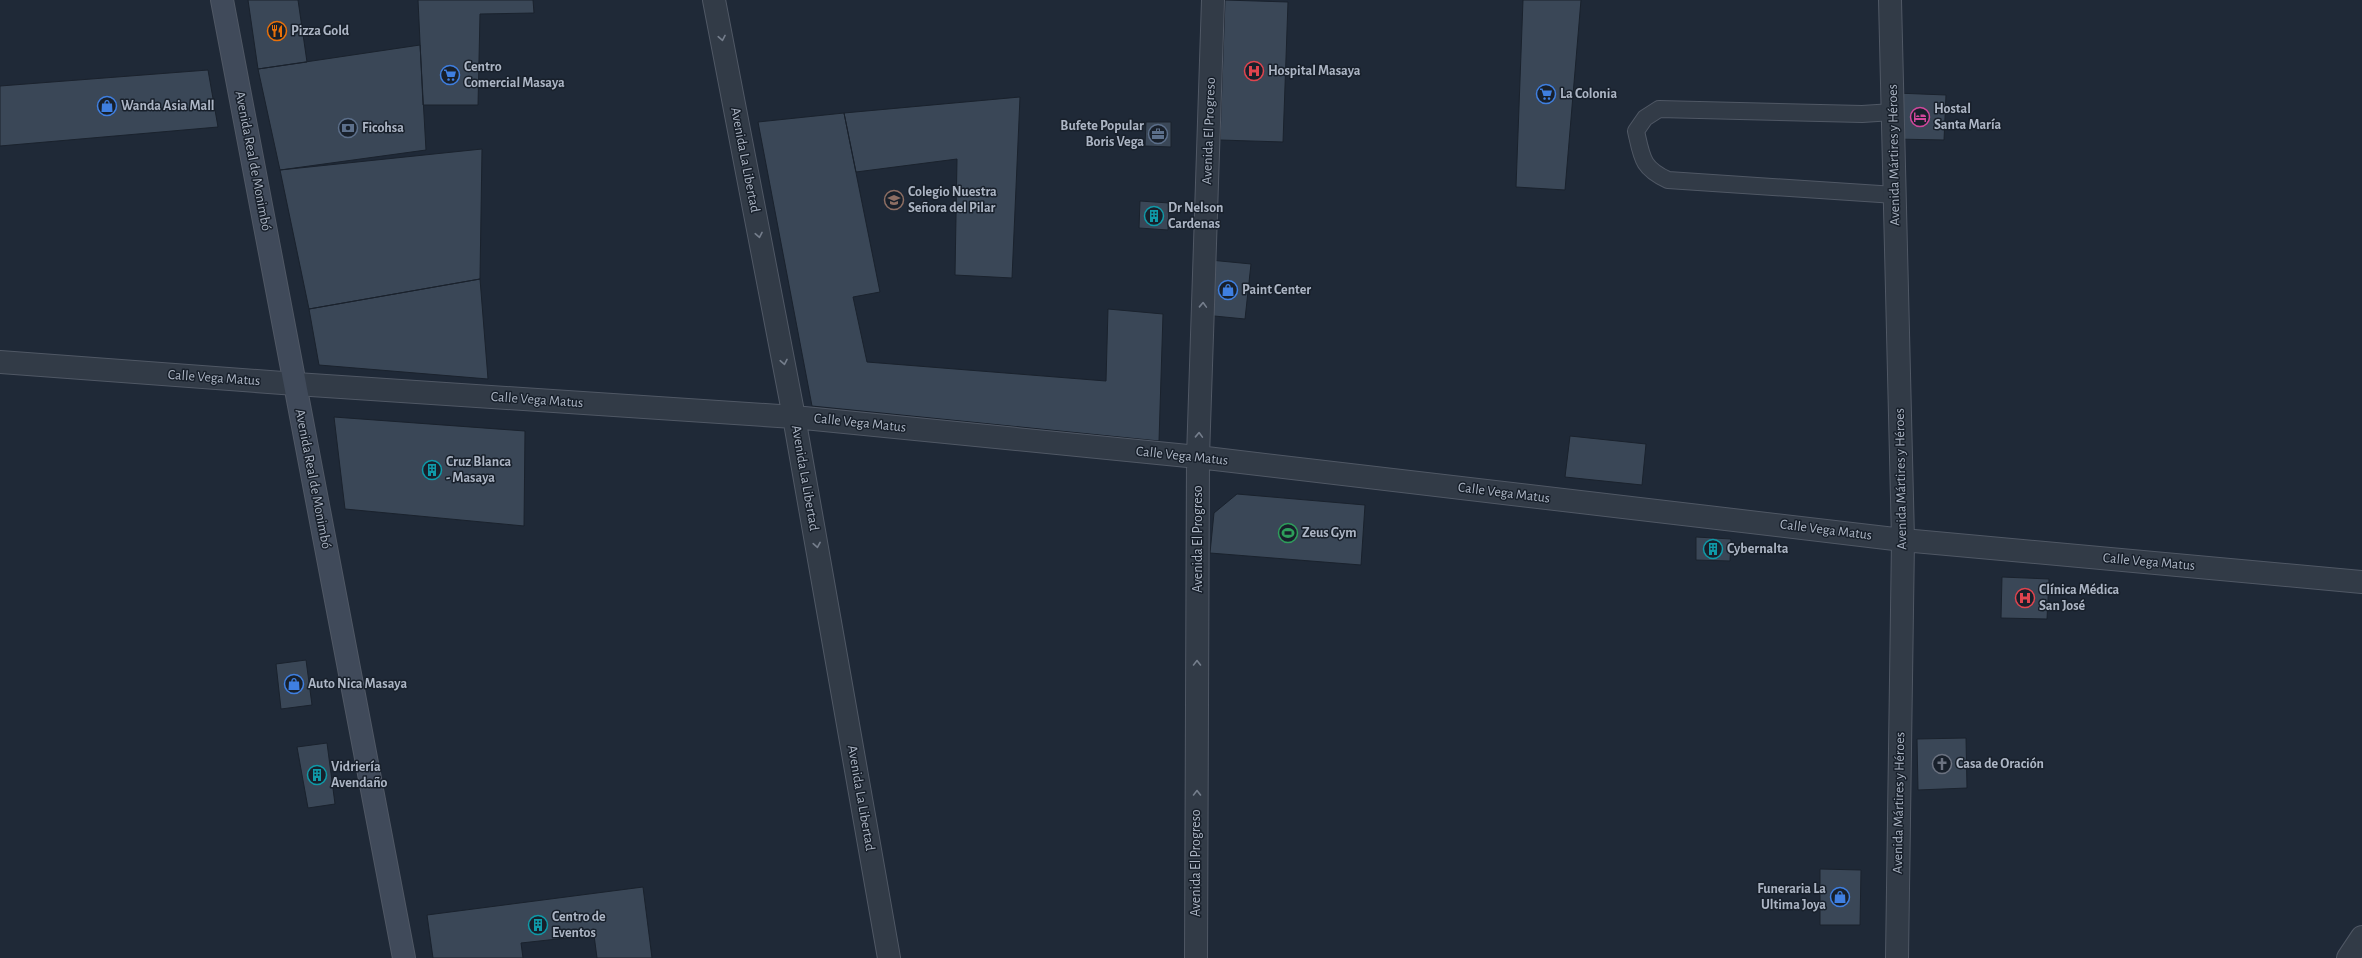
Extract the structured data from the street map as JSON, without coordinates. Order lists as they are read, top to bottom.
{
  "streets": {
    "street": [
      "Avenida El Progreso",
      "Avenida Mártires y Héroes",
      "Avenida La Libertad",
      "Avenida Real de Monimbó",
      "Calle Vega Matus"
    ]
  },
  "crossings": [
    ["Avenida El Progreso", "Calle Vega Matus"],
    ["Avenida Mártires y Héroes", "Calle Vega Matus"],
    ["Avenida La Libertad", "Calle Vega Matus"],
    ["Avenida Real de Monimbó", "Calle Vega Matus"]
  ],
  "one_way": ["Avenida El Progreso", "Avenida La Libertad"],
  "places": {
    "restaurant": ["Pizza Gold"],
    "hospital": ["Hospital Masaya", "Clínica Médica San José"],
    "supermarket": ["Centro Comercial Masaya", "La Colonia"],
    "shop": [
      "Wanda Asia Mall",
      "Paint Center",
      "Auto Nica Masaya",
      "Funeraria La Ultima Joya"
    ],
    "hotel": ["Hostal Santa María"],
    "bank": ["Ficohsa"],
    "office": ["Bufete Popular Boris Vega"],
    "school or university": ["Colegio Nuestra Señora del Pilar"],
    "building": [
      "Dr Nelson Cardenas",
      "Cruz Blanca - Masaya",
      "Cybernalta",
      "Vidriería Avendaño",
      "Centro de Eventos"
    ],
    "sports": ["Zeus Gym"],
    "church": ["Casa de Oración"]
  }
}
